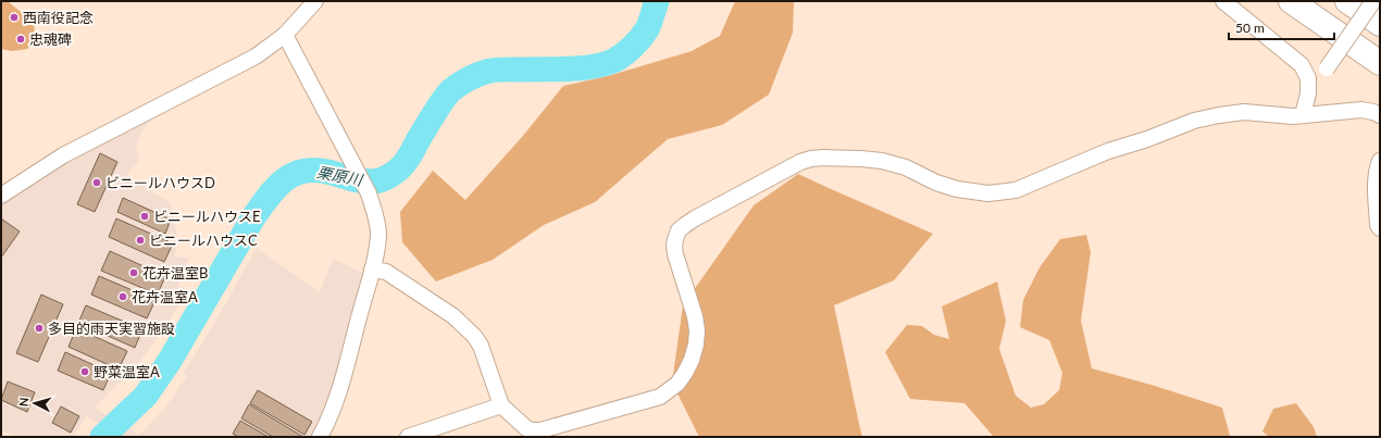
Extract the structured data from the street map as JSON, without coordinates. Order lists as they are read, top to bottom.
{
  "water": ["栗原川"],
  "places": [
    "西南役記念",
    "忠魂碑",
    "ビニールハウスD",
    "ビニールハウスE",
    "ビニールハウスC",
    "花卉温室B",
    "花卉温室A",
    "多目的雨天実習施設",
    "野菜温室A"
  ],
  "scale_bar": "50 m",
  "north": "left"
}
